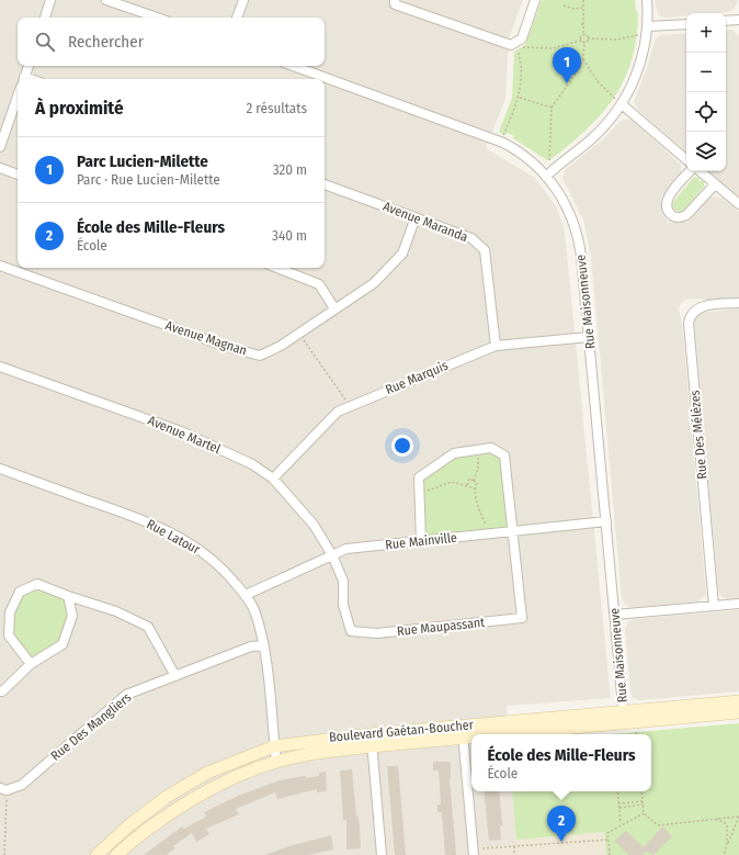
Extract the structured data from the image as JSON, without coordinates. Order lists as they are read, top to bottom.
{
  "streets": {
    "street": [
      "Avenue Maranda",
      "Rue Maisonneuve",
      "Avenue Magnan",
      "Rue Marquis",
      "Avenue Martel",
      "Rue Des Mélèzes",
      "Rue Latour",
      "Rue Mainville",
      "Rue Maupassant",
      "Rue Des Mangliers",
      "Boulevard Gaétan-Boucher"
    ]
  },
  "crossings": [
    ["Avenue Maranda", "Avenue Magnan"],
    ["Avenue Maranda", "Rue Marquis"],
    ["Rue Maisonneuve", "Rue Marquis"],
    ["Rue Maisonneuve", "Rue Mainville"],
    ["Rue Maisonneuve", "Boulevard Gaétan-Boucher"],
    ["Rue Marquis", "Avenue Martel"],
    ["Avenue Martel", "Rue Mainville"],
    ["Avenue Martel", "Rue Maupassant"],
    ["Rue Latour", "Rue Mainville"],
    ["Rue Latour", "Rue Des Mangliers"],
    ["Rue Latour", "Boulevard Gaétan-Boucher"],
    ["Rue Mainville", "Rue Maupassant"]
  ],
  "page": {
    "map_buttons": ["+", "−"],
    "search": "Rechercher",
    "pins": ["1", "2"],
    "heading": ["À proximité", "2 résultats"],
    "list": [
      {
        "mark": "1",
        "name": "Parc Lucien-Milette",
        "note": "Parc · Rue Lucien-Milette",
        "value": "320 m"
      },
      {
        "mark": "2",
        "name": "École des Mille-Fleurs",
        "note": "École",
        "value": "340 m"
      }
    ],
    "popup": ["École des Mille-Fleurs", "École"]
  }
}
